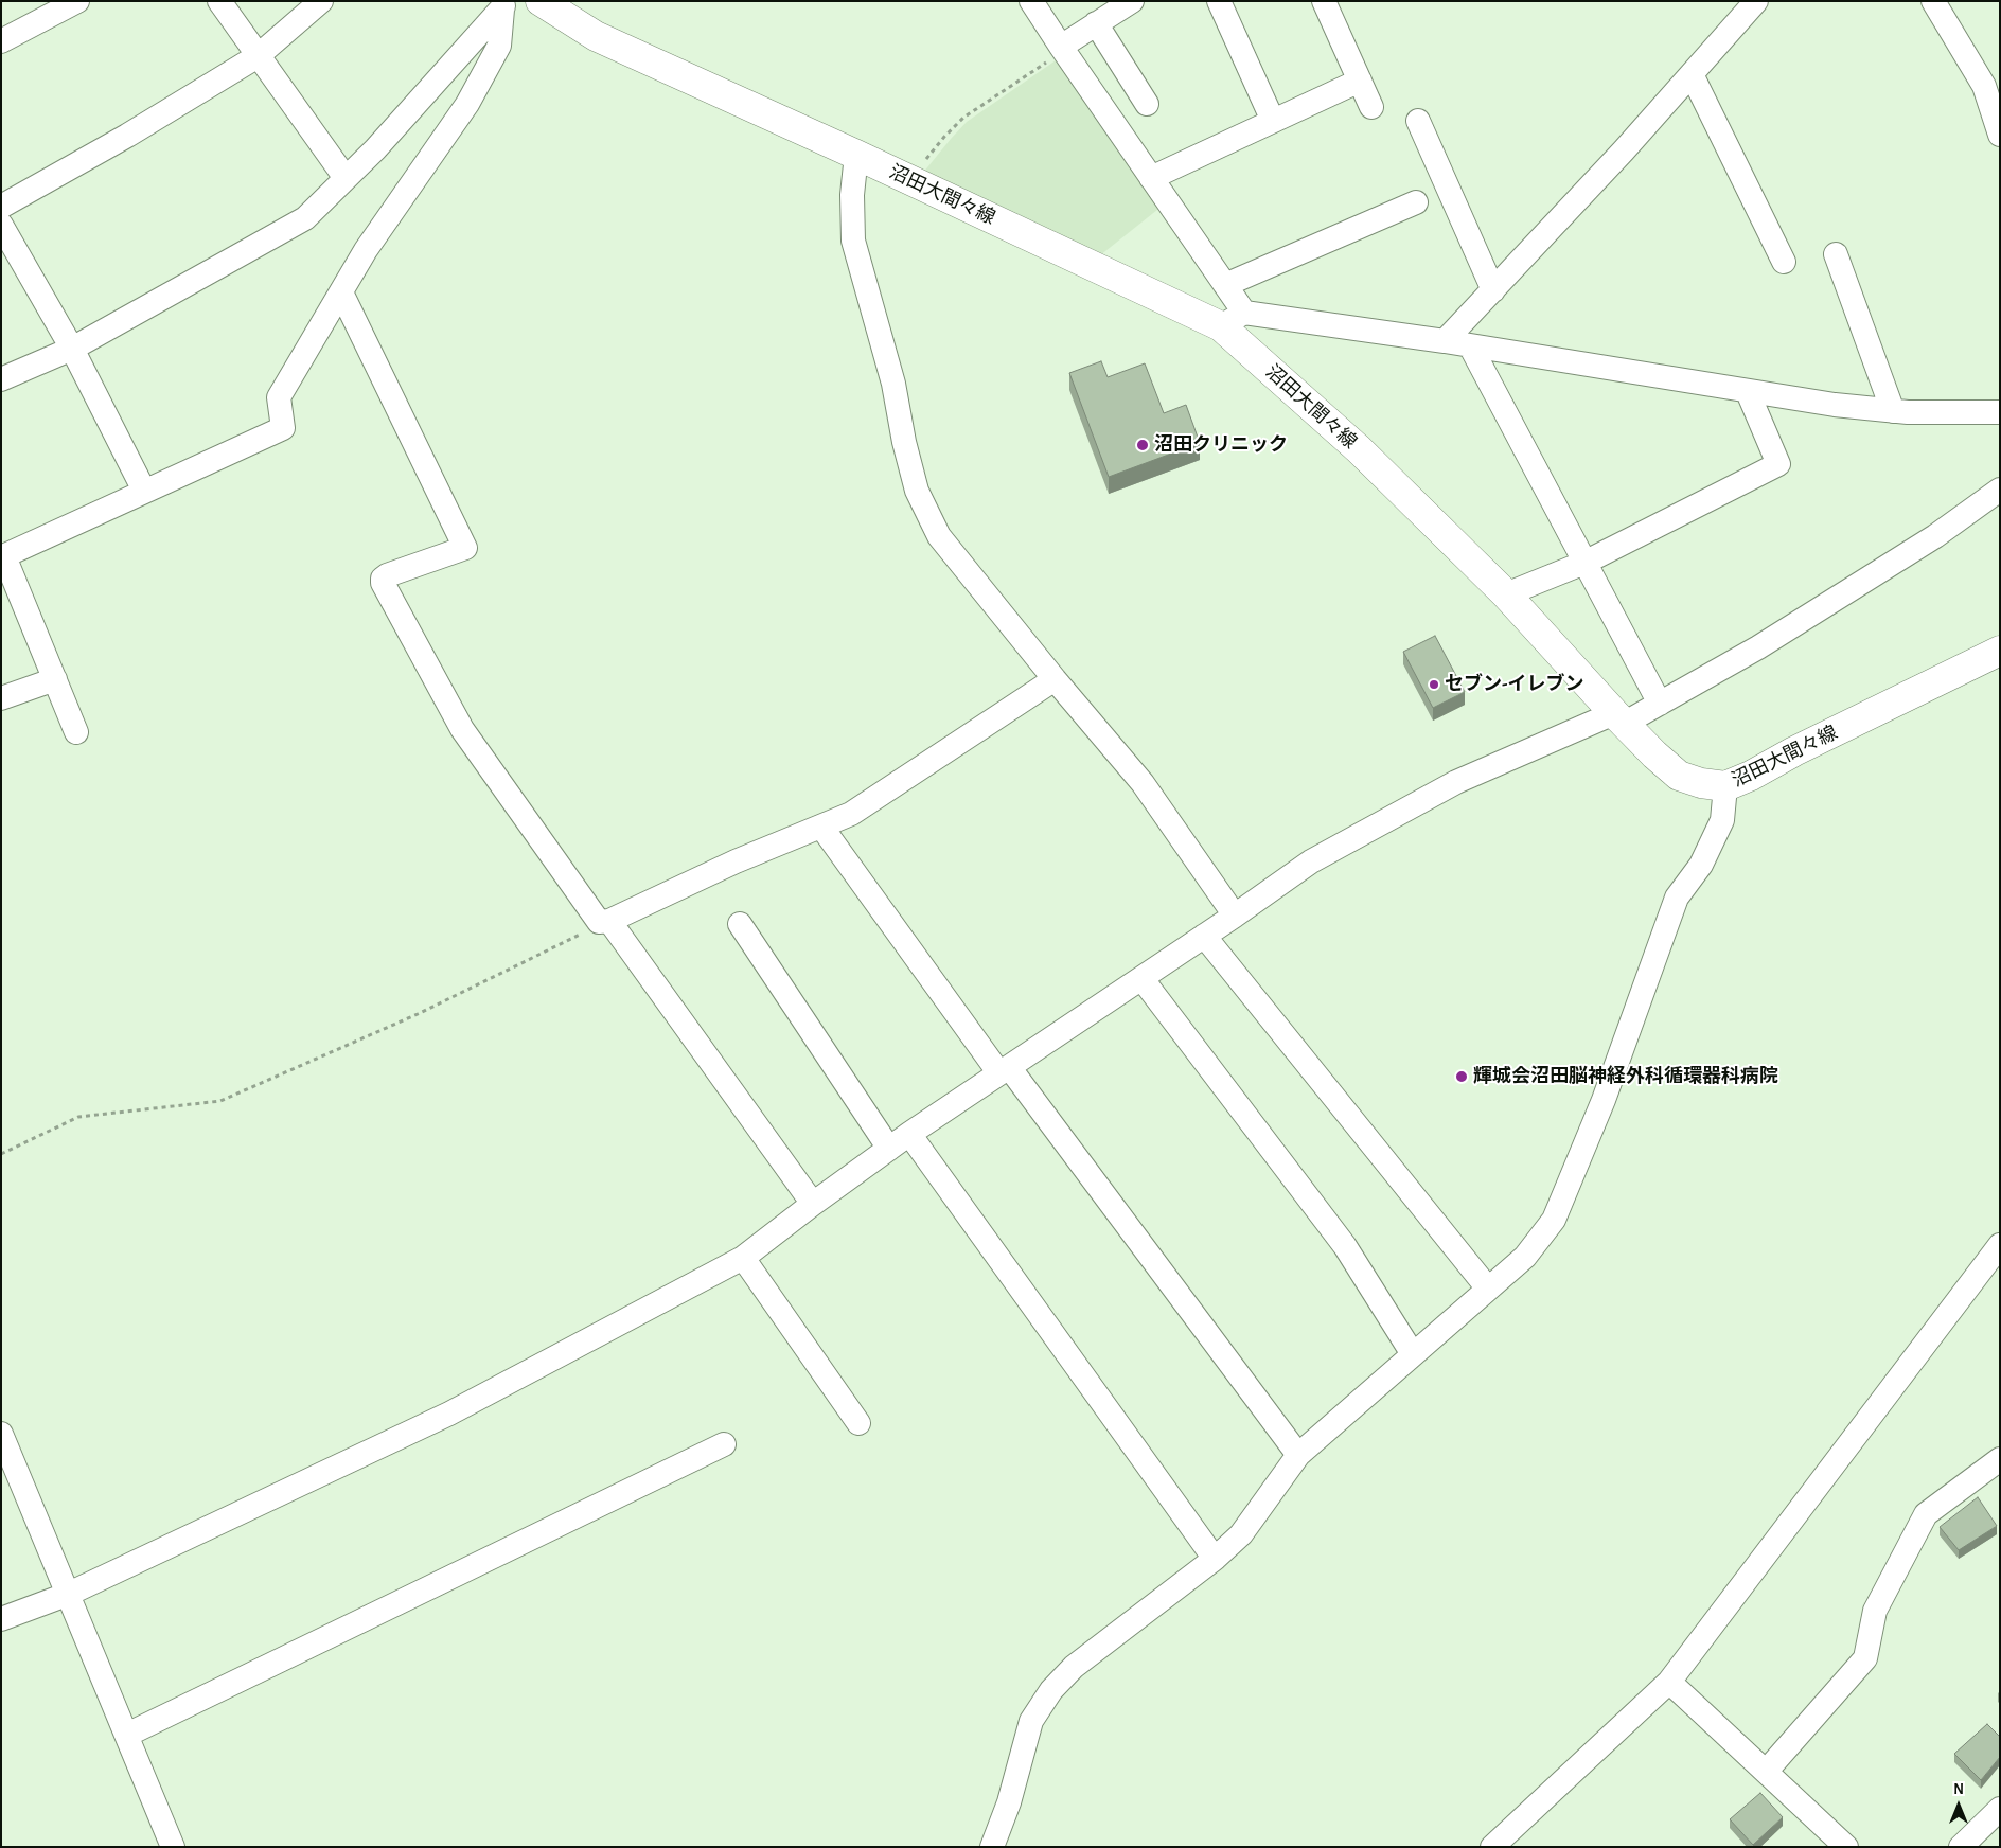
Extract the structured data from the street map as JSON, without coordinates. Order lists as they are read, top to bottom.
{
  "streets": {
    "main road": ["沼田大間々線"]
  },
  "places": ["沼田クリニック", "セブン-イレブン", "輝城会沼田脳神経外科循環器科病院"],
  "north": "top"
}
